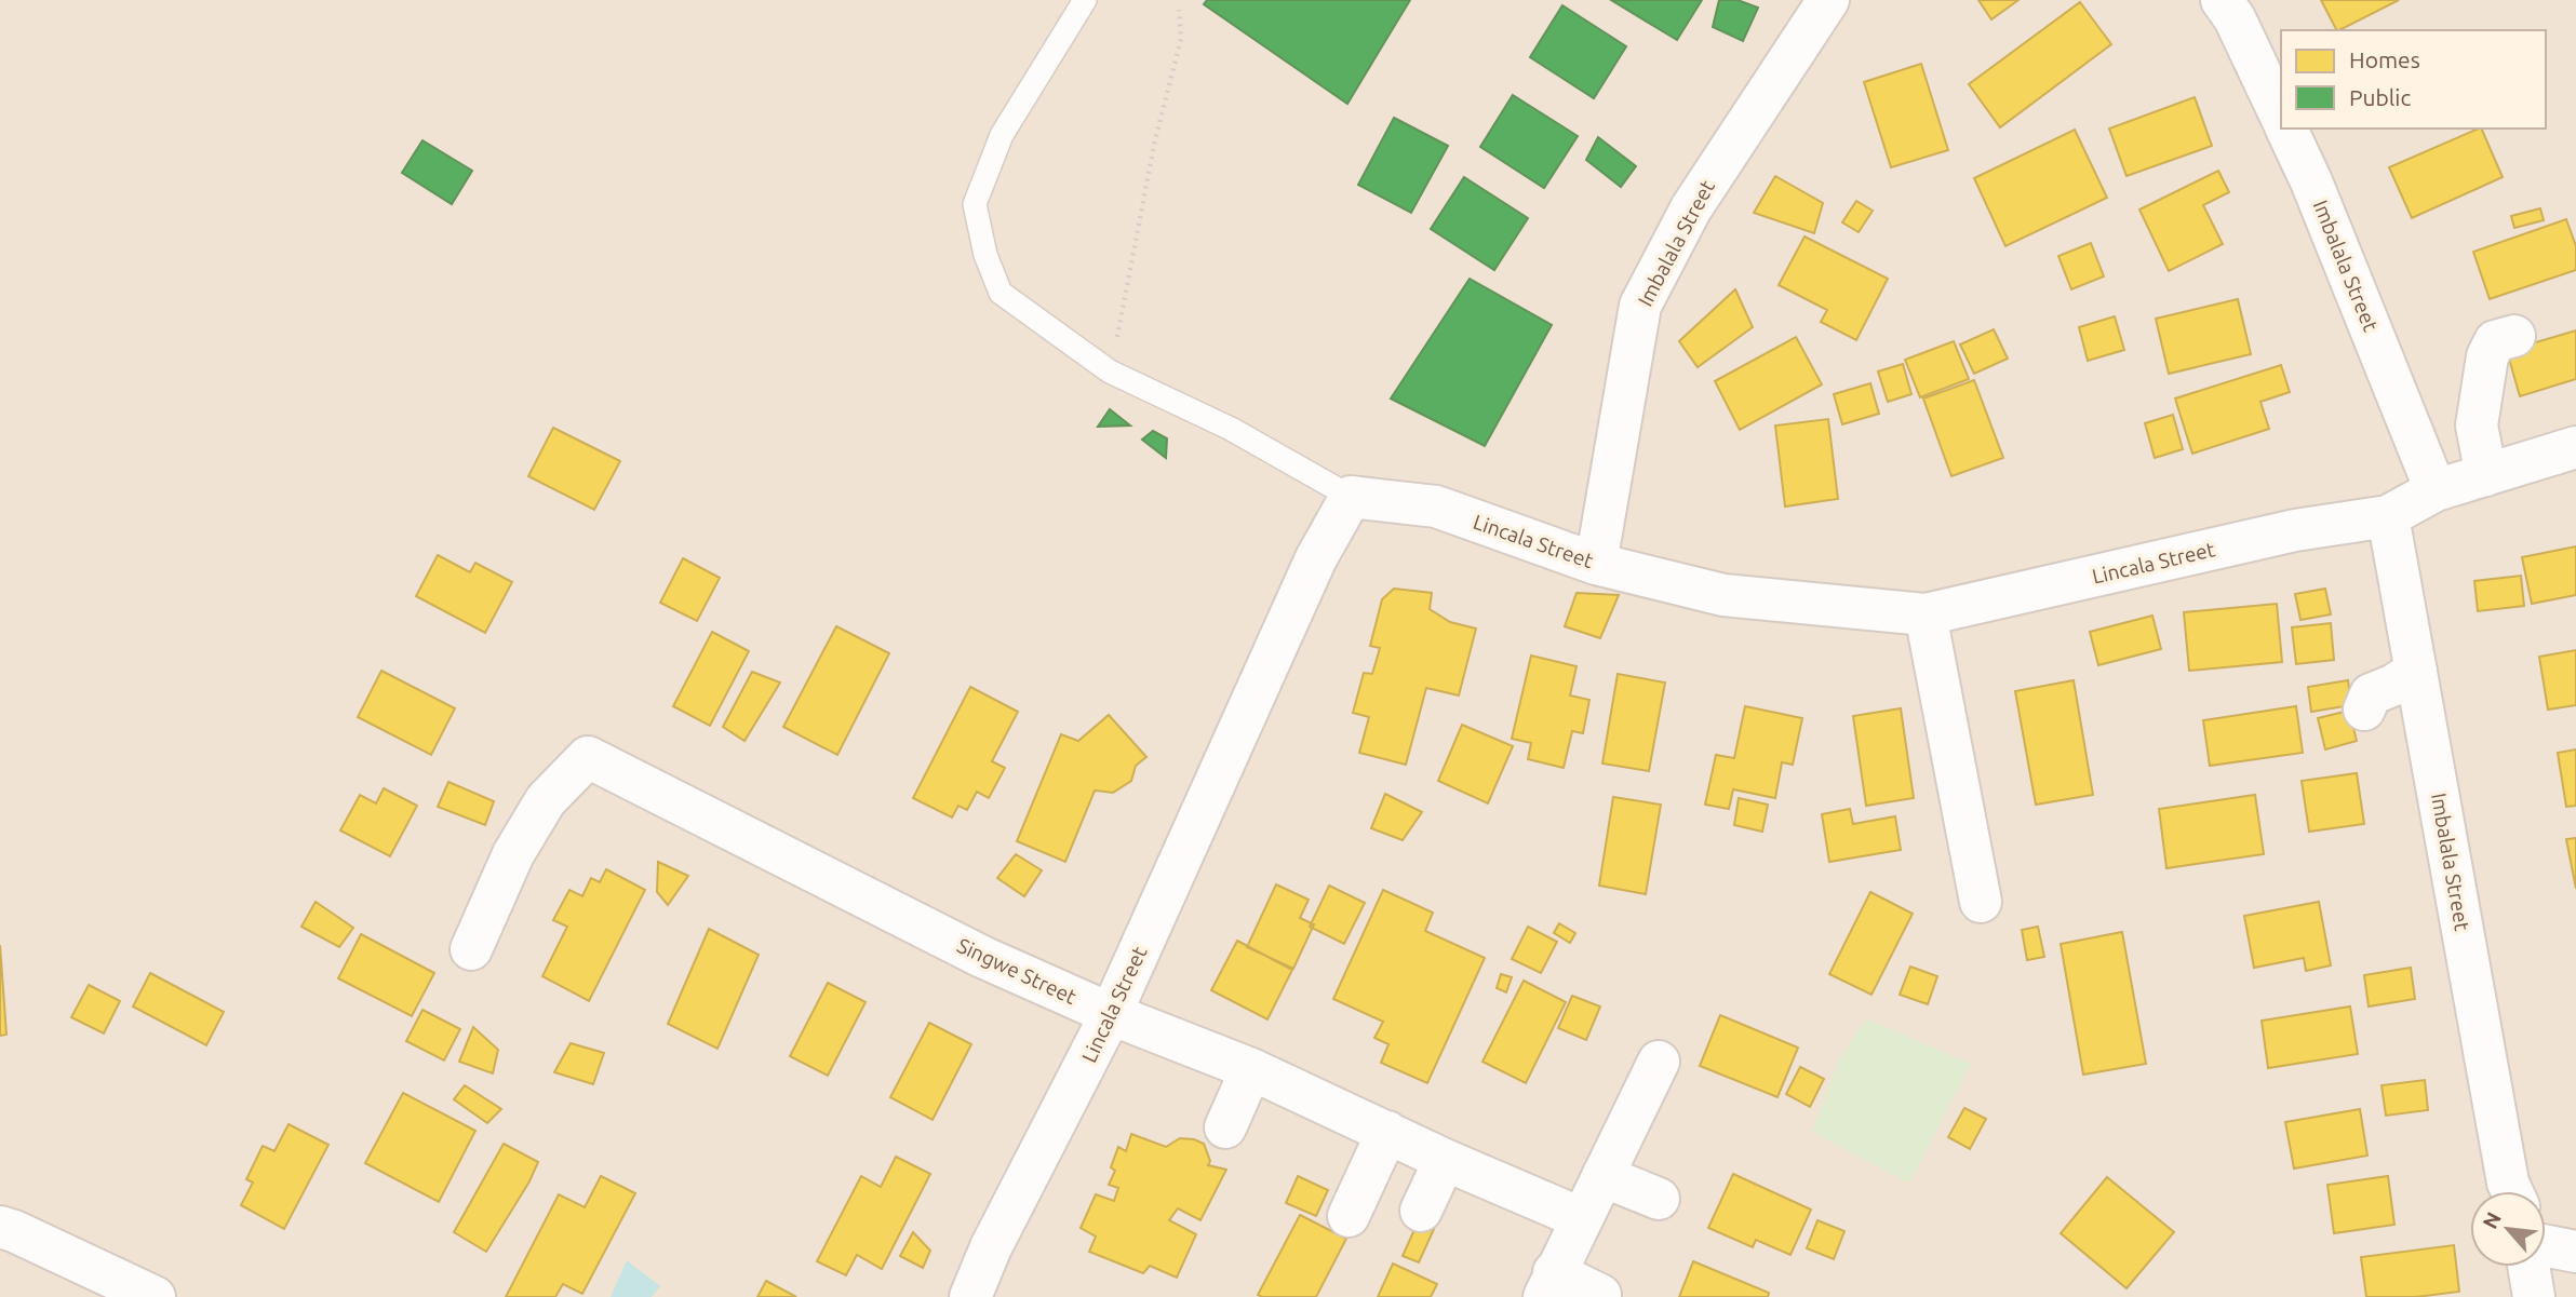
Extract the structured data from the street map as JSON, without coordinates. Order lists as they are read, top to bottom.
{
  "streets": {
    "street": ["Imbalala Street", "Lincala Street", "Singwe Street"]
  },
  "crossings": [
    ["Imbalala Street", "Lincala Street"],
    ["Lincala Street", "Singwe Street"]
  ],
  "legend": ["Homes", "Public"],
  "north": "top left"
}
